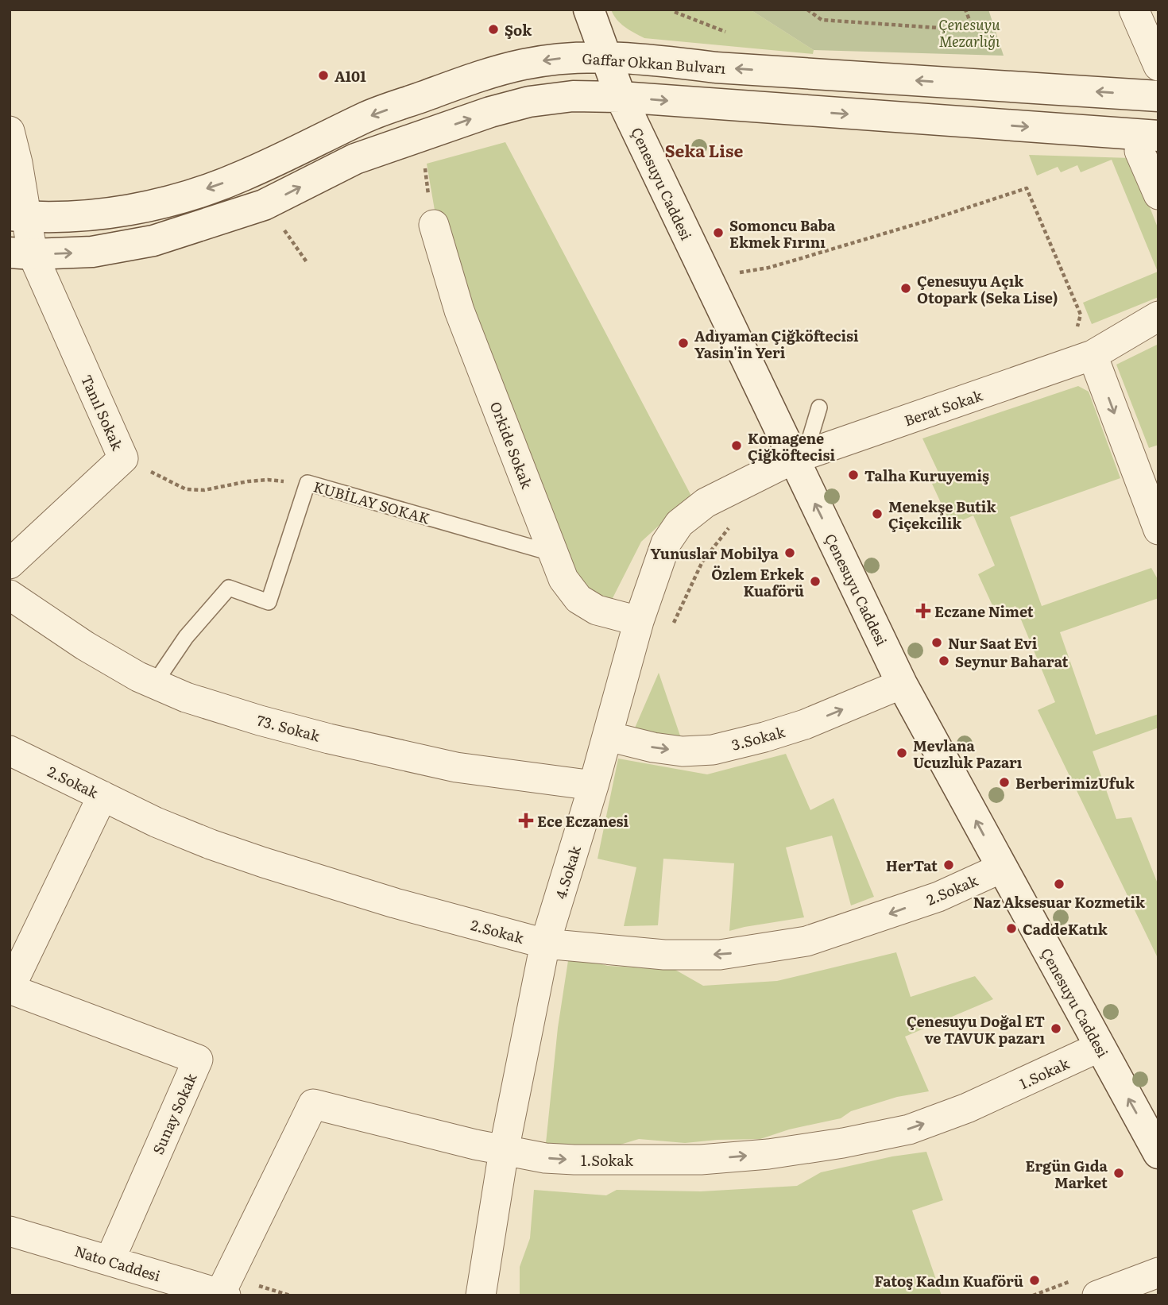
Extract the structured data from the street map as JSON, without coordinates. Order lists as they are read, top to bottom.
{
  "streets": {
    "main road": ["Gaffar Okkan Bulvarı", "Çenesuyu Caddesi"],
    "street": [
      "Berat Sokak",
      "Tanıl Sokak",
      "Orkide Sokak",
      "73. Sokak",
      "3.Sokak",
      "2.Sokak",
      "4.Sokak",
      "1.Sokak",
      "Sunay Sokak",
      "Nato Caddesi"
    ],
    "lane": ["KUBİLAY SOKAK"]
  },
  "crossings": [
    ["Gaffar Okkan Bulvarı", "Çenesuyu Caddesi"],
    ["Gaffar Okkan Bulvarı", "Tanıl Sokak"],
    ["Çenesuyu Caddesi", "Berat Sokak"],
    ["Çenesuyu Caddesi", "3.Sokak"],
    ["Çenesuyu Caddesi", "2.Sokak"],
    ["Çenesuyu Caddesi", "4.Sokak"],
    ["Çenesuyu Caddesi", "1.Sokak"],
    ["Berat Sokak", "4.Sokak"],
    ["Orkide Sokak", "KUBİLAY SOKAK"],
    ["Orkide Sokak", "4.Sokak"],
    ["KUBİLAY SOKAK", "73. Sokak"],
    ["73. Sokak", "4.Sokak"],
    ["3.Sokak", "4.Sokak"],
    ["2.Sokak", "4.Sokak"],
    ["2.Sokak", "Sunay Sokak"],
    ["4.Sokak", "1.Sokak"],
    ["1.Sokak", "Nato Caddesi"],
    ["Sunay Sokak", "Nato Caddesi"]
  ],
  "one_way": [
    "Çenesuyu Caddesi",
    "3.Sokak",
    "2.Sokak",
    "1.Sokak"
  ],
  "districts": ["Seka Lise"],
  "parks": ["Çenesuyu Mezarlığı"],
  "places": {
    "other": [
      "Şok",
      "A101",
      "Somoncu Baba Ekmek Fırını",
      "Çenesuyu Açık Otopark (Seka Lise)",
      "Adıyaman Çiğköftecisi Yasin'in Yeri",
      "Komagene Çiğköftecisi",
      "Talha Kuruyemiş",
      "Menekşe Butik Çiçekcilik",
      "Yunuslar Mobilya",
      "Özlem Erkek Kuaförü",
      "Nur Saat Evi",
      "Seynur Baharat",
      "Mevlana Ucuzluk Pazarı",
      "BerberimizUfuk",
      "HerTat",
      "Naz Aksesuar Kozmetik",
      "CaddeKatık",
      "Çenesuyu Doğal ET ve TAVUK pazarı",
      "Ergün Gıda Market",
      "Fatoş Kadın Kuaförü"
    ],
    "health": ["Eczane Nimet", "Ece Eczanesi"]
  }
}
